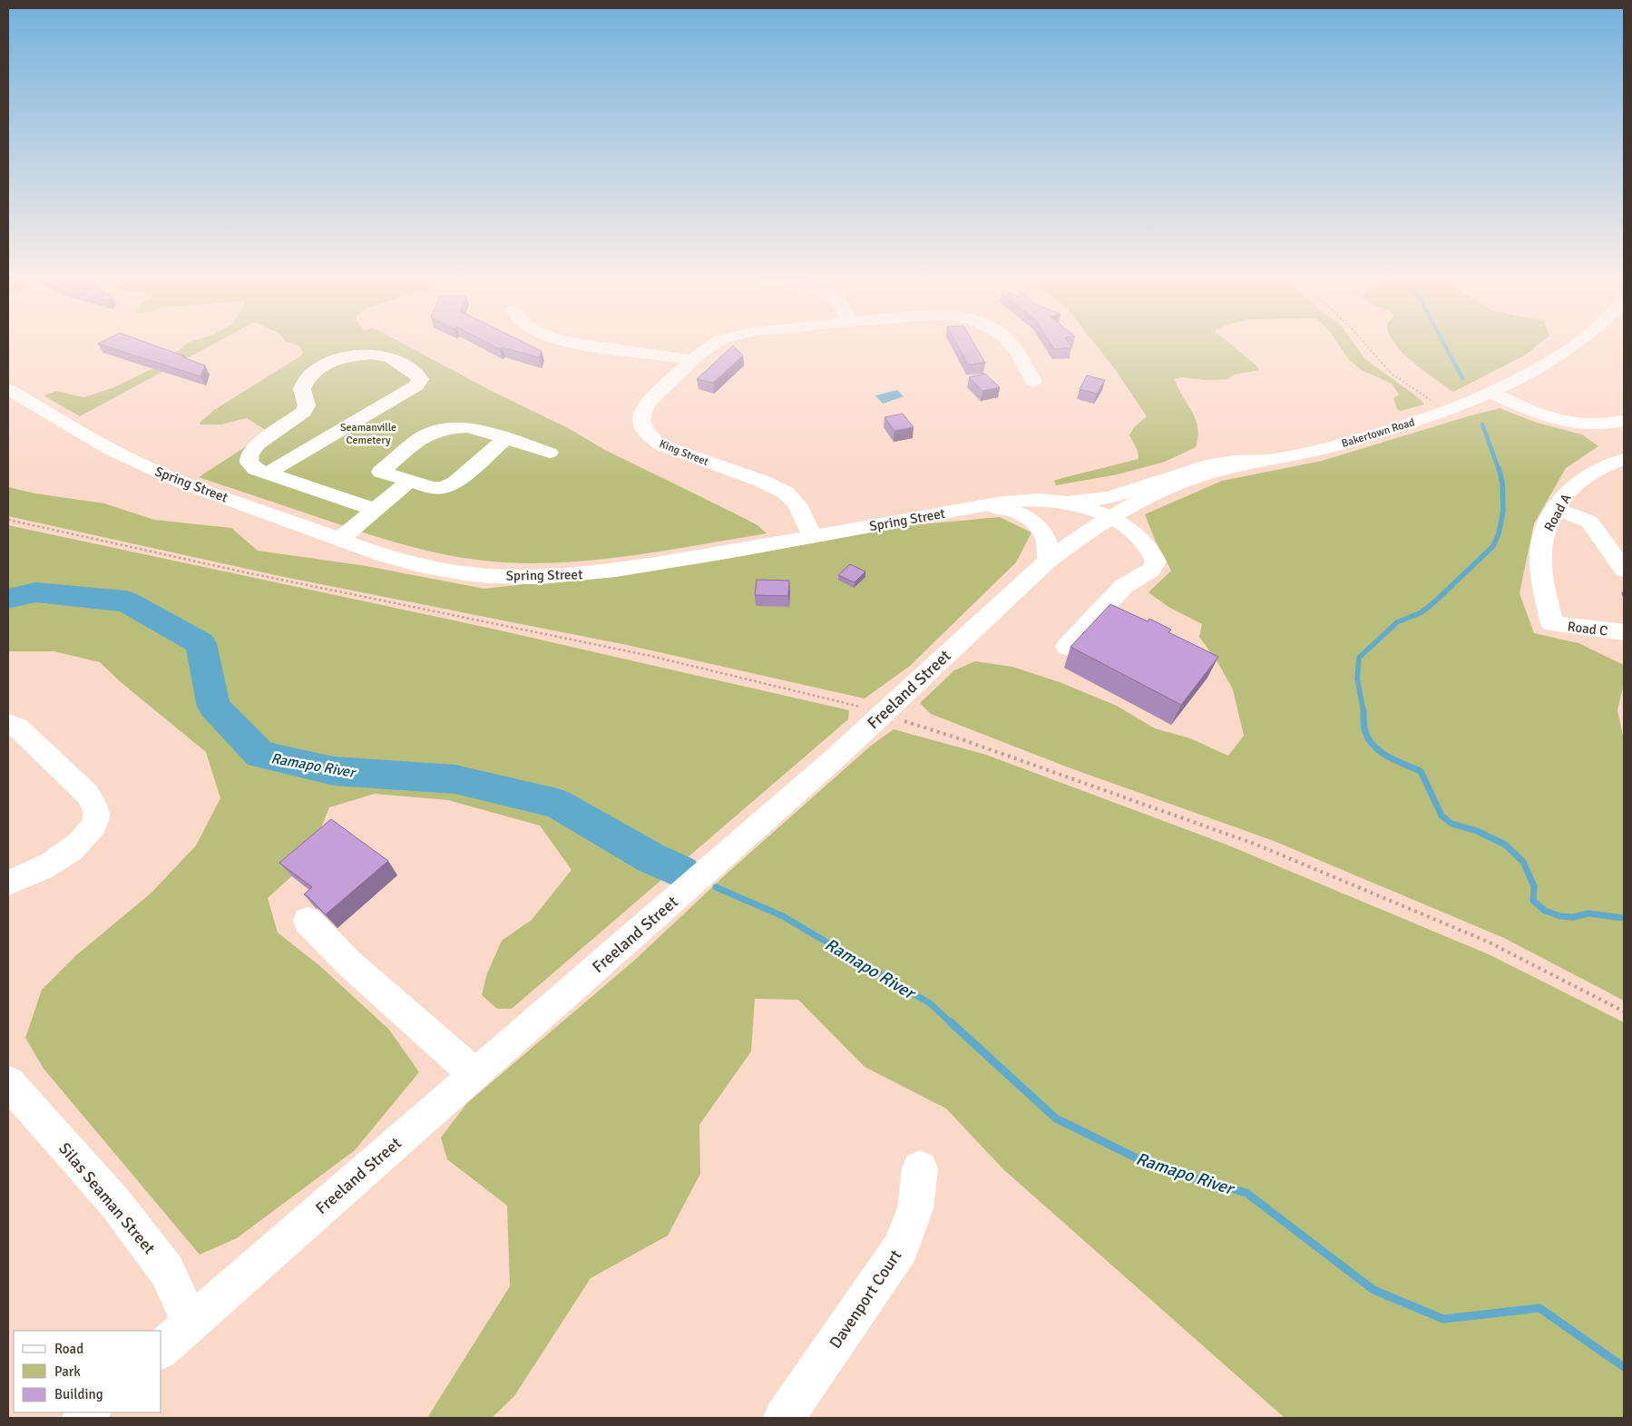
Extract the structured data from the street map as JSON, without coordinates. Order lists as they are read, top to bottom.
{
  "streets": {
    "street": [
      "Bakertown Road",
      "King Street",
      "Spring Street",
      "Road A",
      "Road C",
      "Freeland Street",
      "Silas Seaman Street",
      "Davenport Court"
    ]
  },
  "crossings": [
    ["Bakertown Road", "Spring Street"],
    ["Bakertown Road", "Freeland Street"],
    ["King Street", "Spring Street"],
    ["Spring Street", "Freeland Street"],
    ["Road A", "Road C"],
    ["Freeland Street", "Silas Seaman Street"]
  ],
  "water": ["Ramapo River"],
  "parks": ["Seamanville Cemetery"],
  "legend": ["Road", "Park", "Building"]
}
